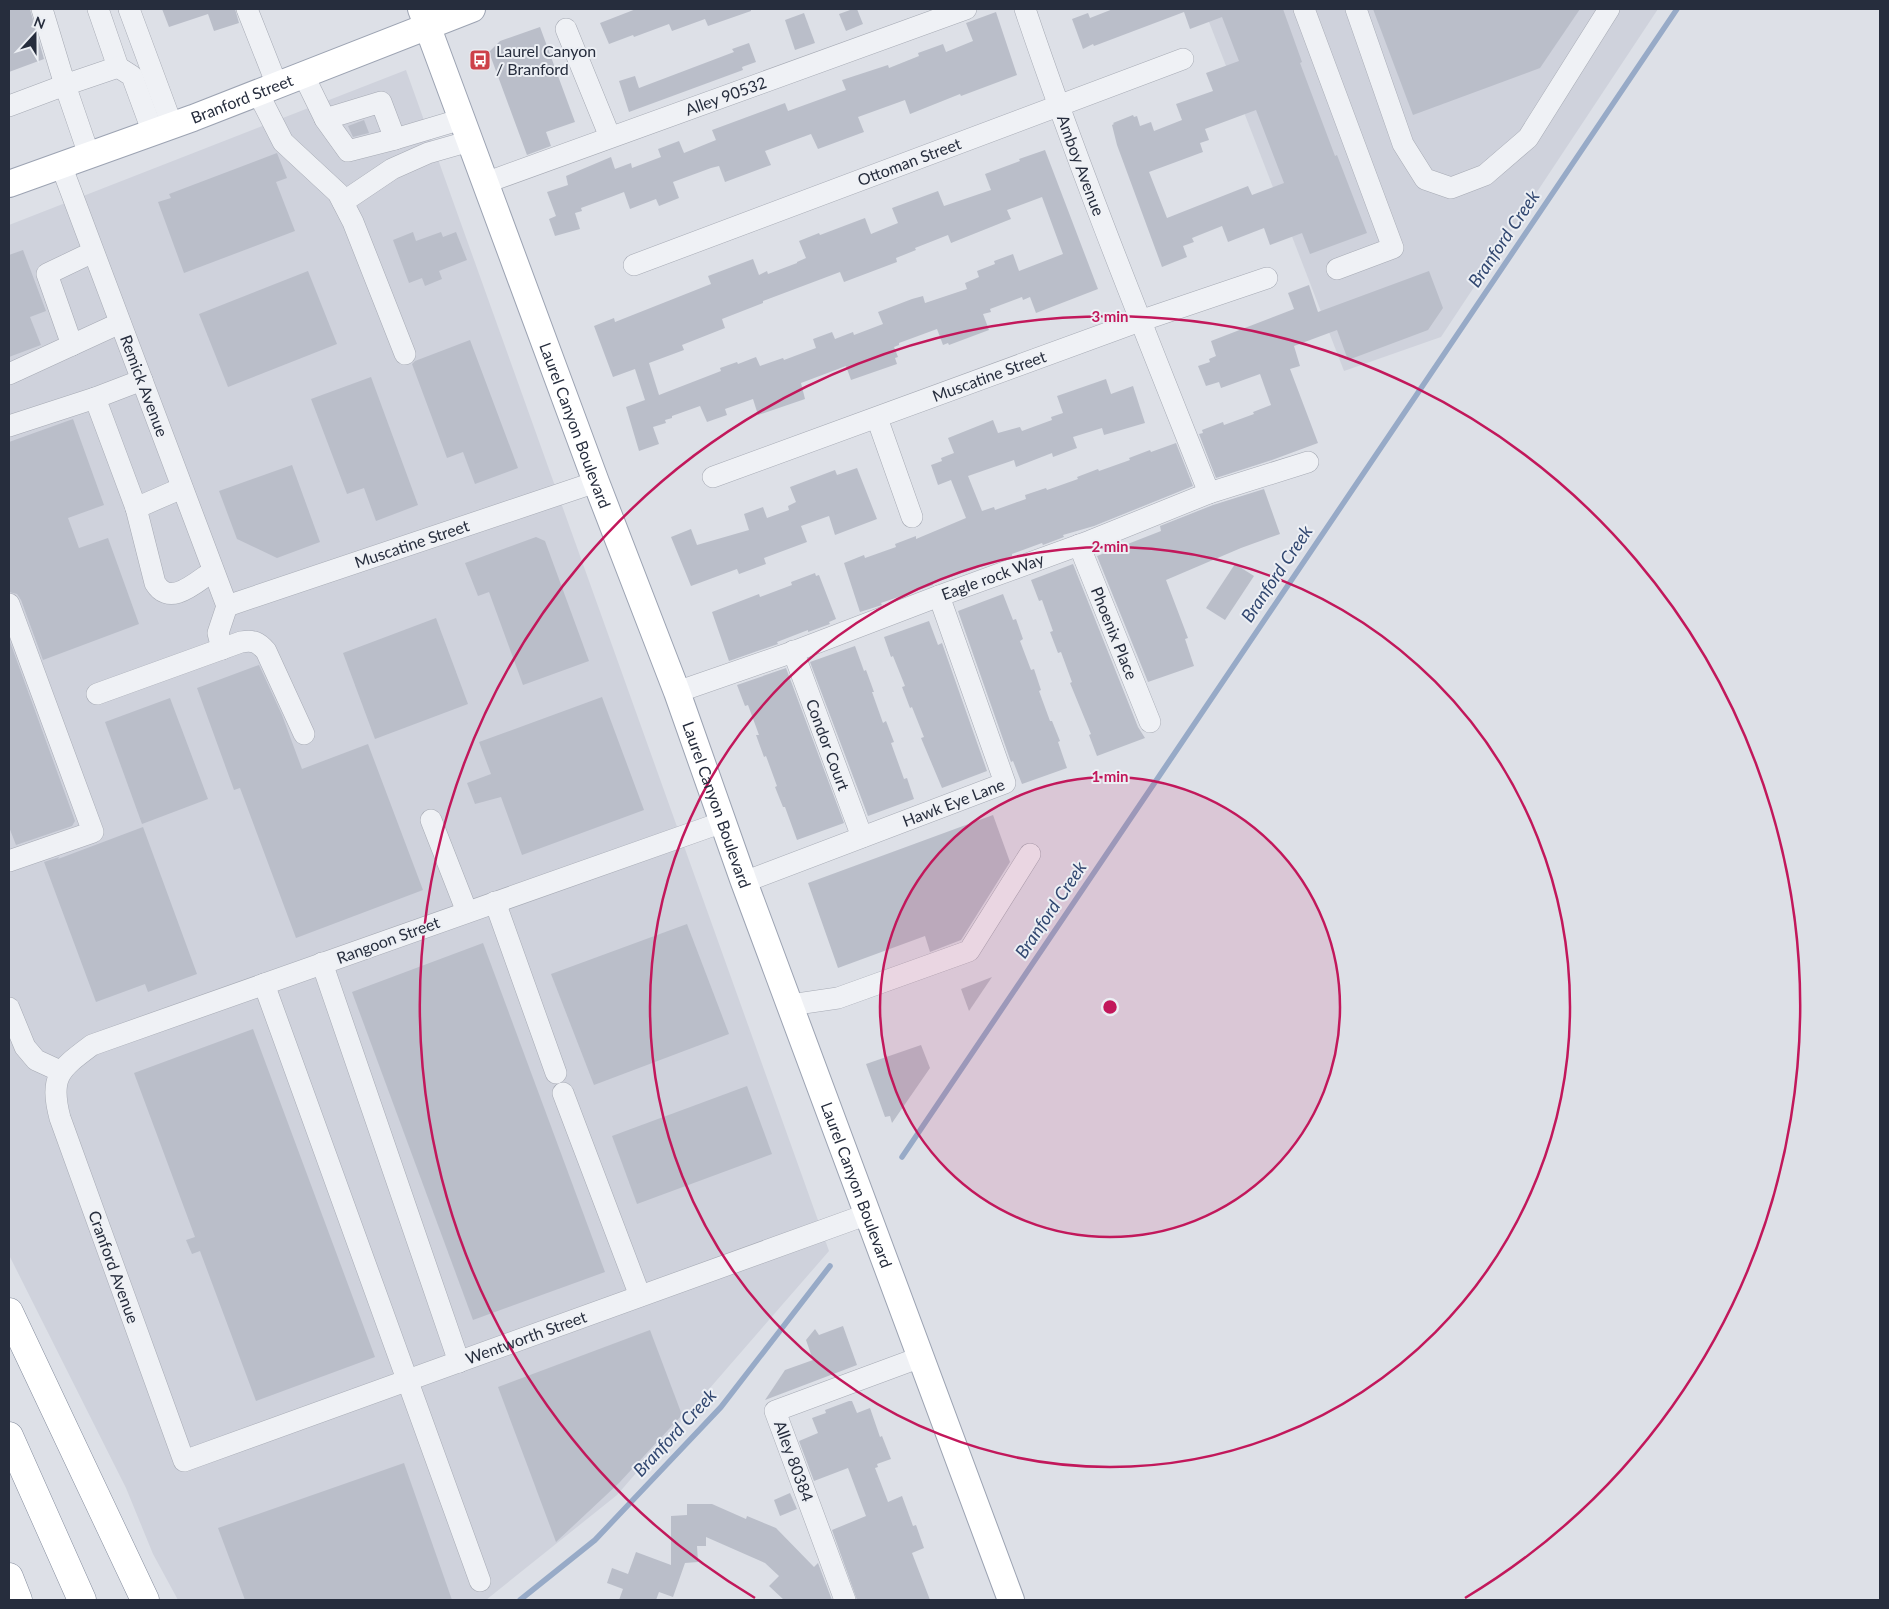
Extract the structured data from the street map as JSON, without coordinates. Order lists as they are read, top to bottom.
{
  "streets": {
    "main road": ["Branford Street", "Laurel Canyon Boulevard"],
    "street": [
      "Alley 90532",
      "Ottoman Street",
      "Amboy Avenue",
      "Muscatine Street",
      "Remick Avenue",
      "Eagle rock Way",
      "Phoenix Place",
      "Condor Court",
      "Hawk Eye Lane",
      "Rangoon Street",
      "Cranford Avenue",
      "Wentworth Street",
      "Alley 80384"
    ]
  },
  "crossings": [
    ["Alley 90532", "Laurel Canyon Boulevard"],
    ["Branford Street", "Remick Avenue"],
    ["Branford Street", "Laurel Canyon Boulevard"],
    ["Ottoman Street", "Amboy Avenue"],
    ["Amboy Avenue", "Muscatine Street"],
    ["Amboy Avenue", "Eagle rock Way"],
    ["Muscatine Street", "Remick Avenue"],
    ["Muscatine Street", "Laurel Canyon Boulevard"],
    ["Laurel Canyon Boulevard", "Eagle rock Way"],
    ["Laurel Canyon Boulevard", "Hawk Eye Lane"],
    ["Laurel Canyon Boulevard", "Rangoon Street"],
    ["Laurel Canyon Boulevard", "Wentworth Street"],
    ["Laurel Canyon Boulevard", "Alley 80384"],
    ["Eagle rock Way", "Phoenix Place"],
    ["Eagle rock Way", "Condor Court"],
    ["Eagle rock Way", "Hawk Eye Lane"],
    ["Condor Court", "Hawk Eye Lane"],
    ["Rangoon Street", "Cranford Avenue"],
    ["Cranford Avenue", "Wentworth Street"]
  ],
  "water": ["Branford Creek"],
  "places": {
    "bus stop": ["Laurel Canyon / Branford"]
  },
  "north": "top",
  "rings": ["3 min", "2 min", "1 min"]
}
